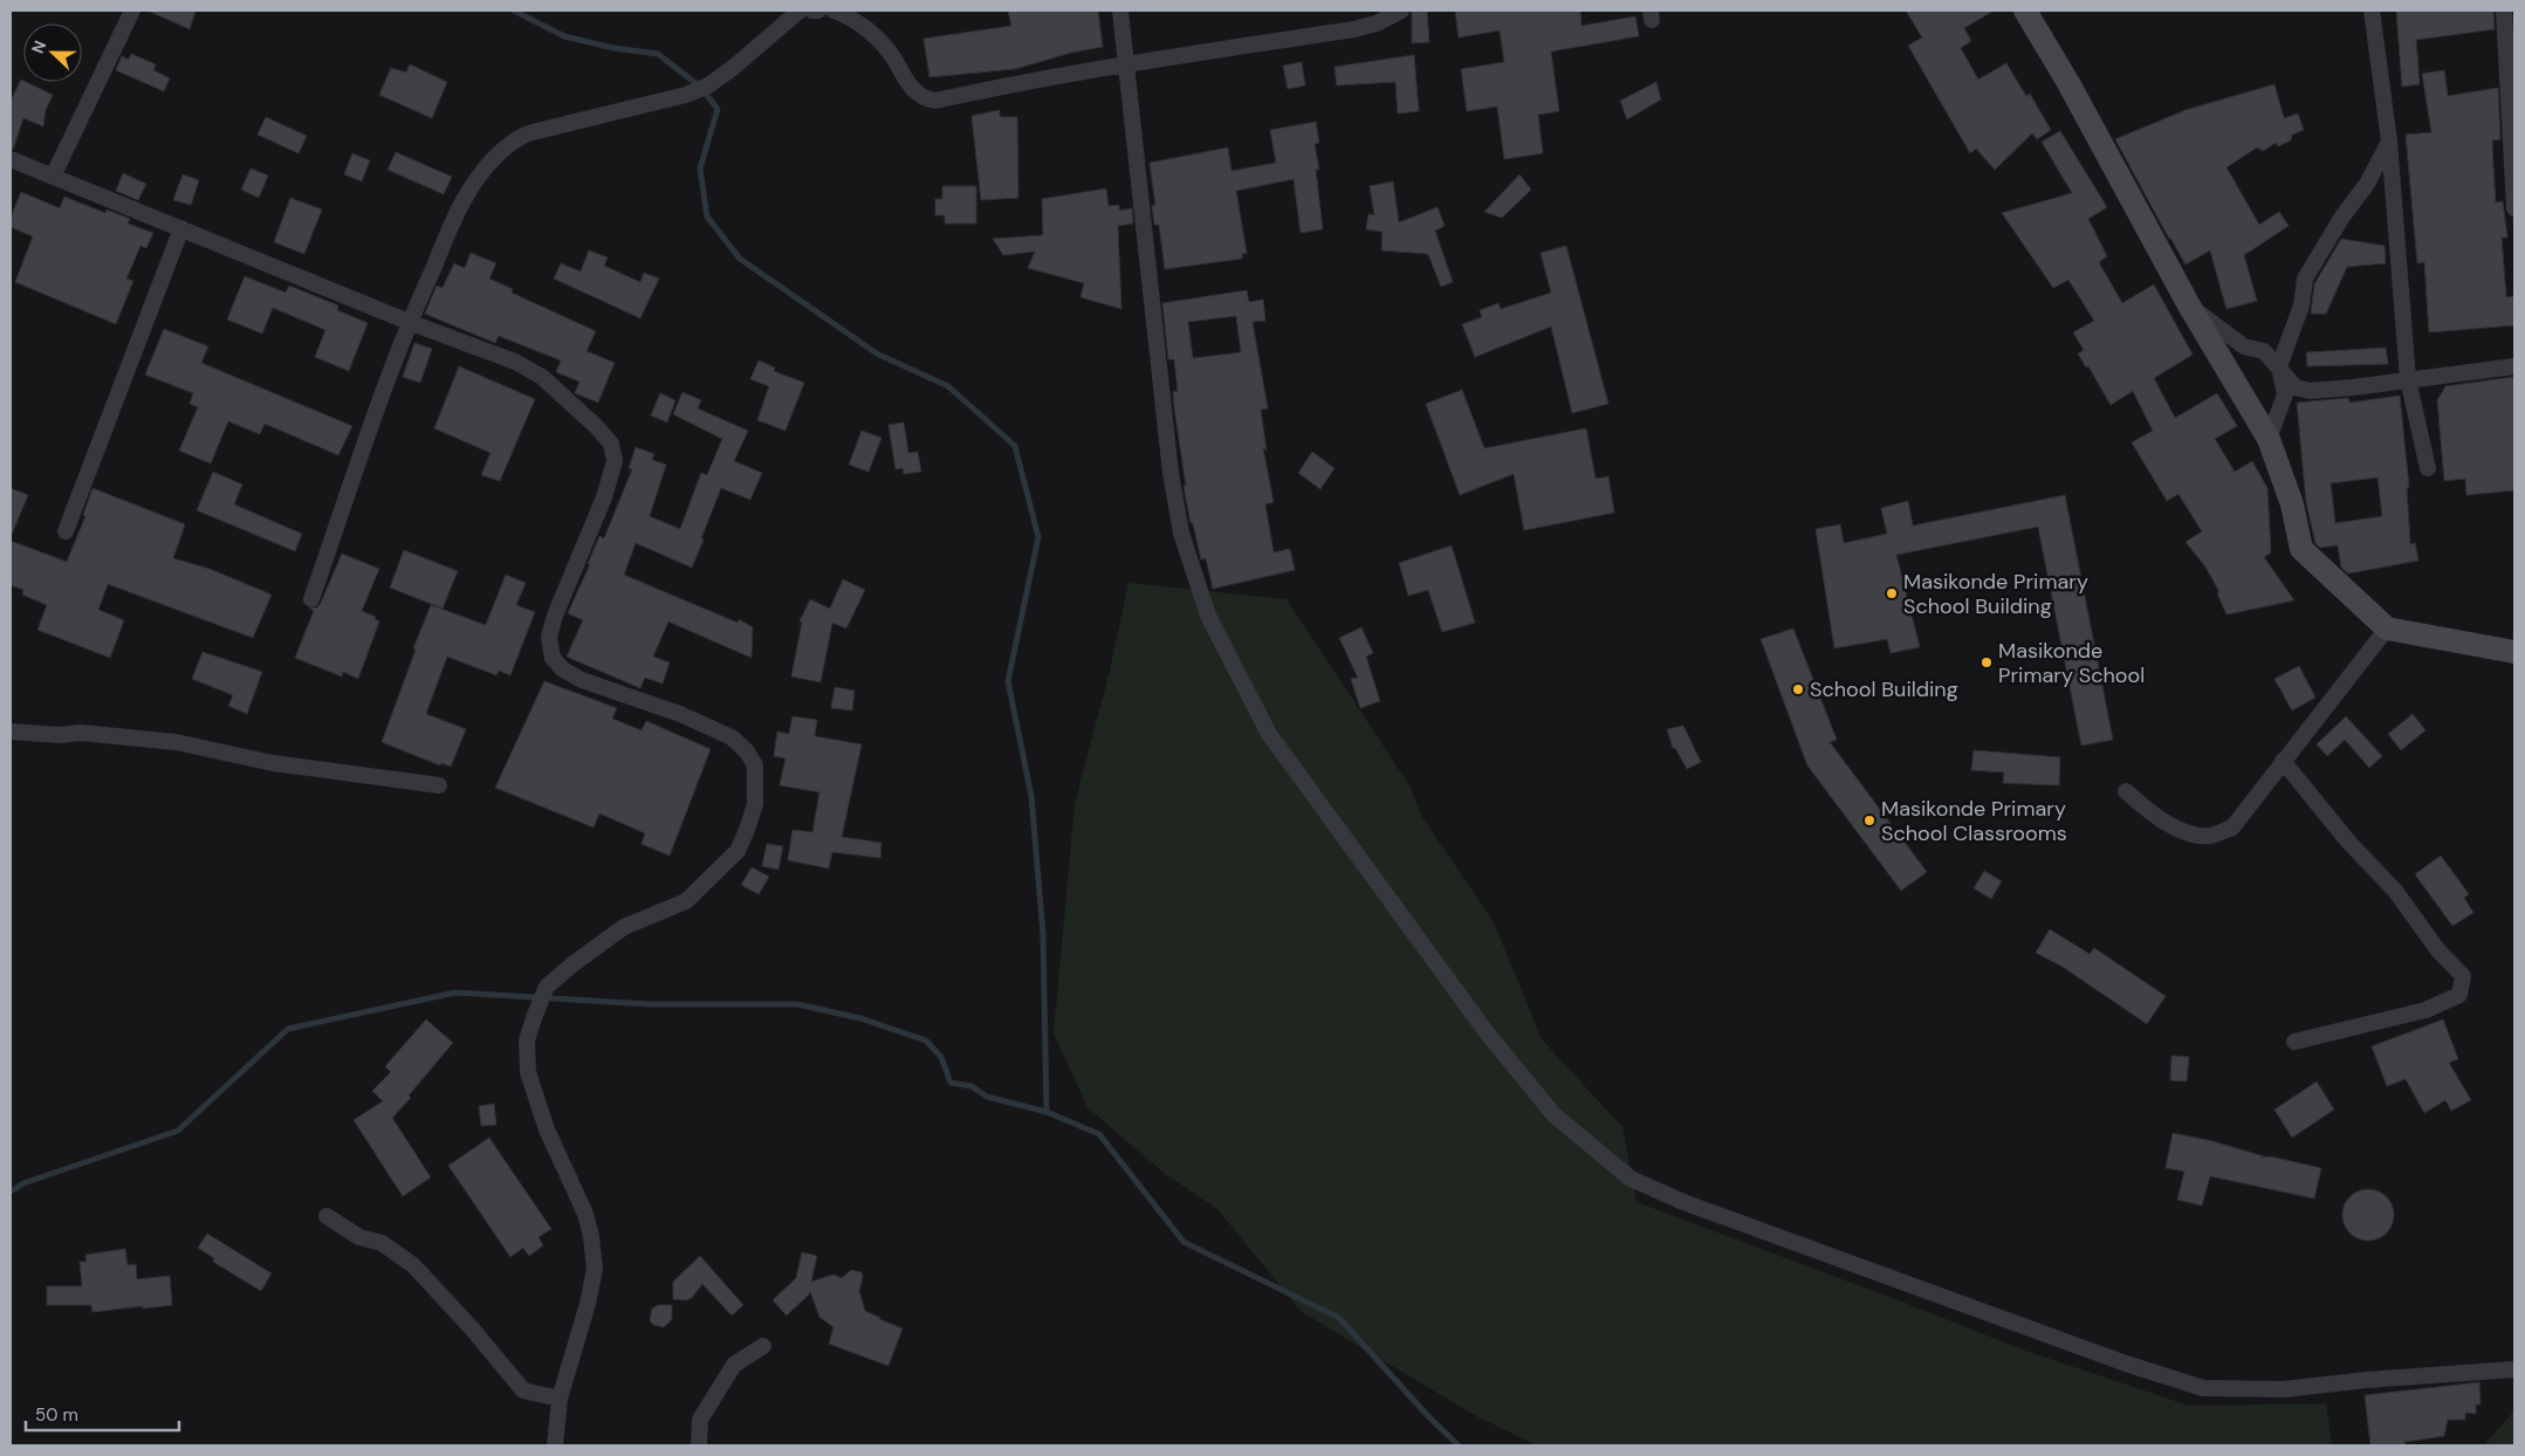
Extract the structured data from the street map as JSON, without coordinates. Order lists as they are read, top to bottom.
{
  "places": [
    "Masikonde Primary School Building",
    "Masikonde Primary School",
    "School Building",
    "Masikonde Primary School Classrooms"
  ],
  "scale_bar": "50 m",
  "north": "left"
}
